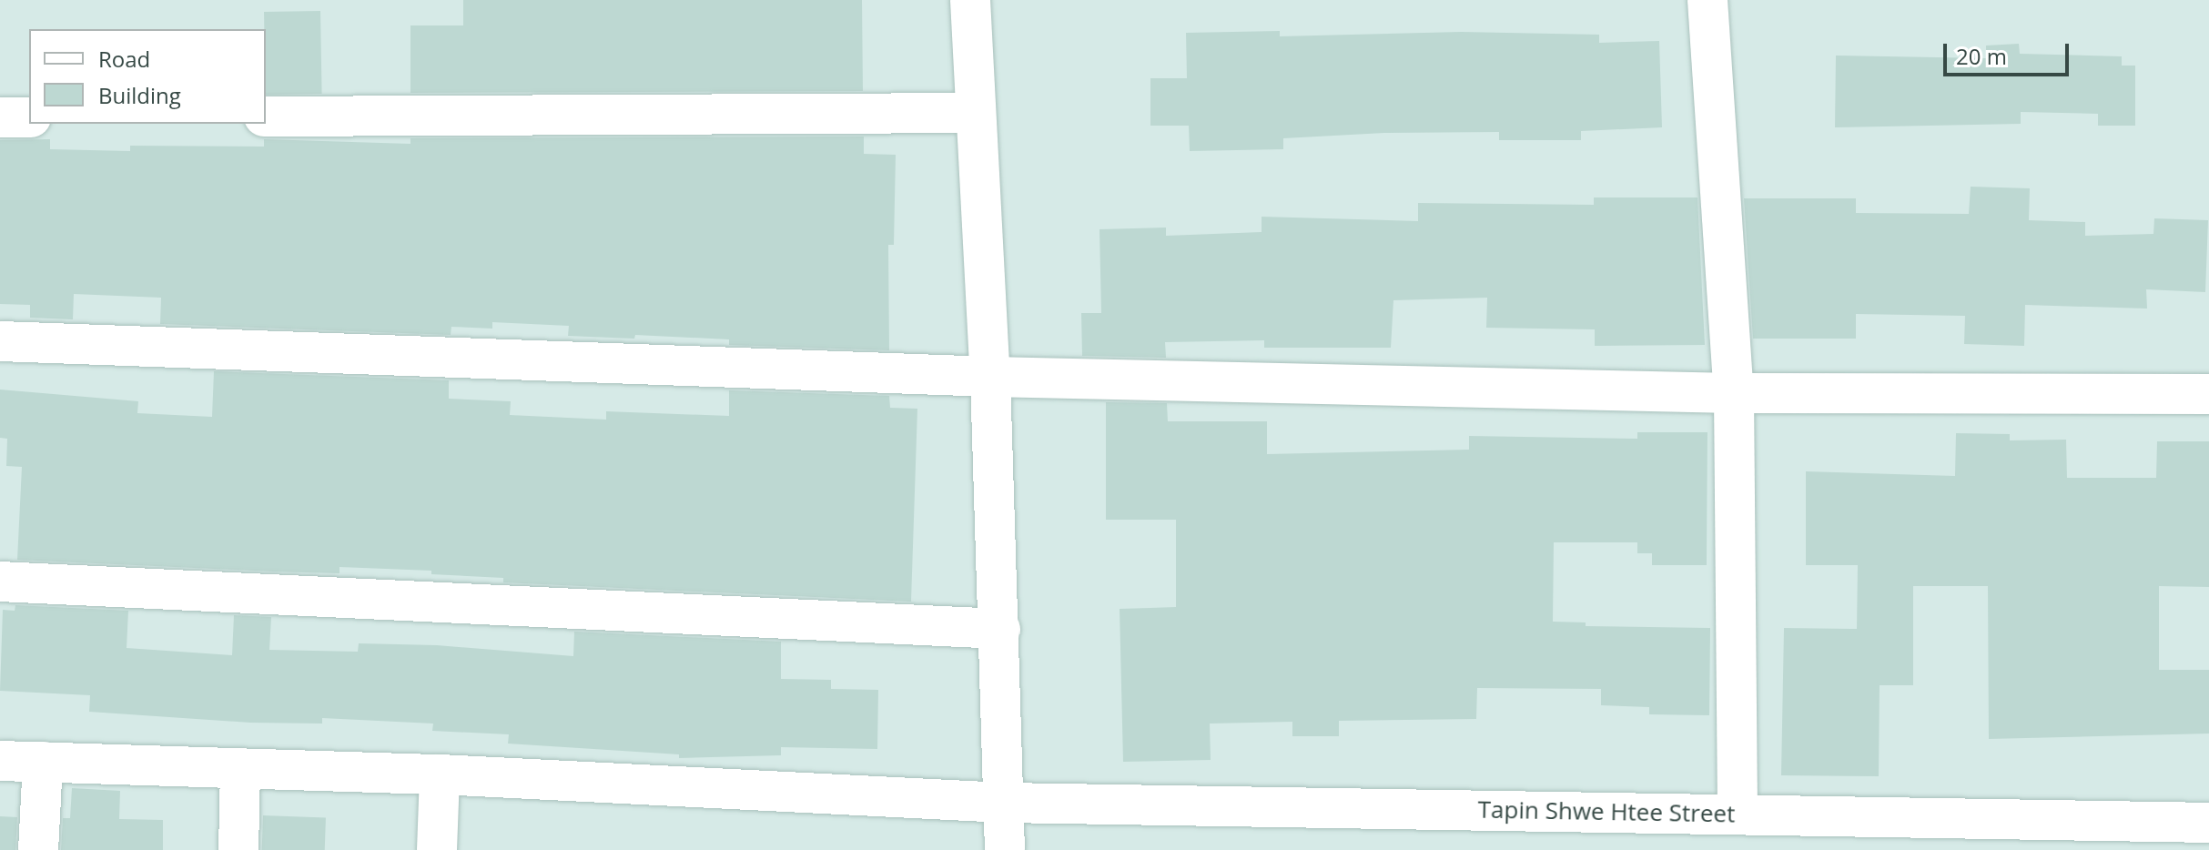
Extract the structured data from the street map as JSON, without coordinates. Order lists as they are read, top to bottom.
{
  "streets": {
    "street": ["Tapin Shwe Htee Street"]
  },
  "legend": ["Road", "Building"],
  "scale_bar": "20 m"
}
